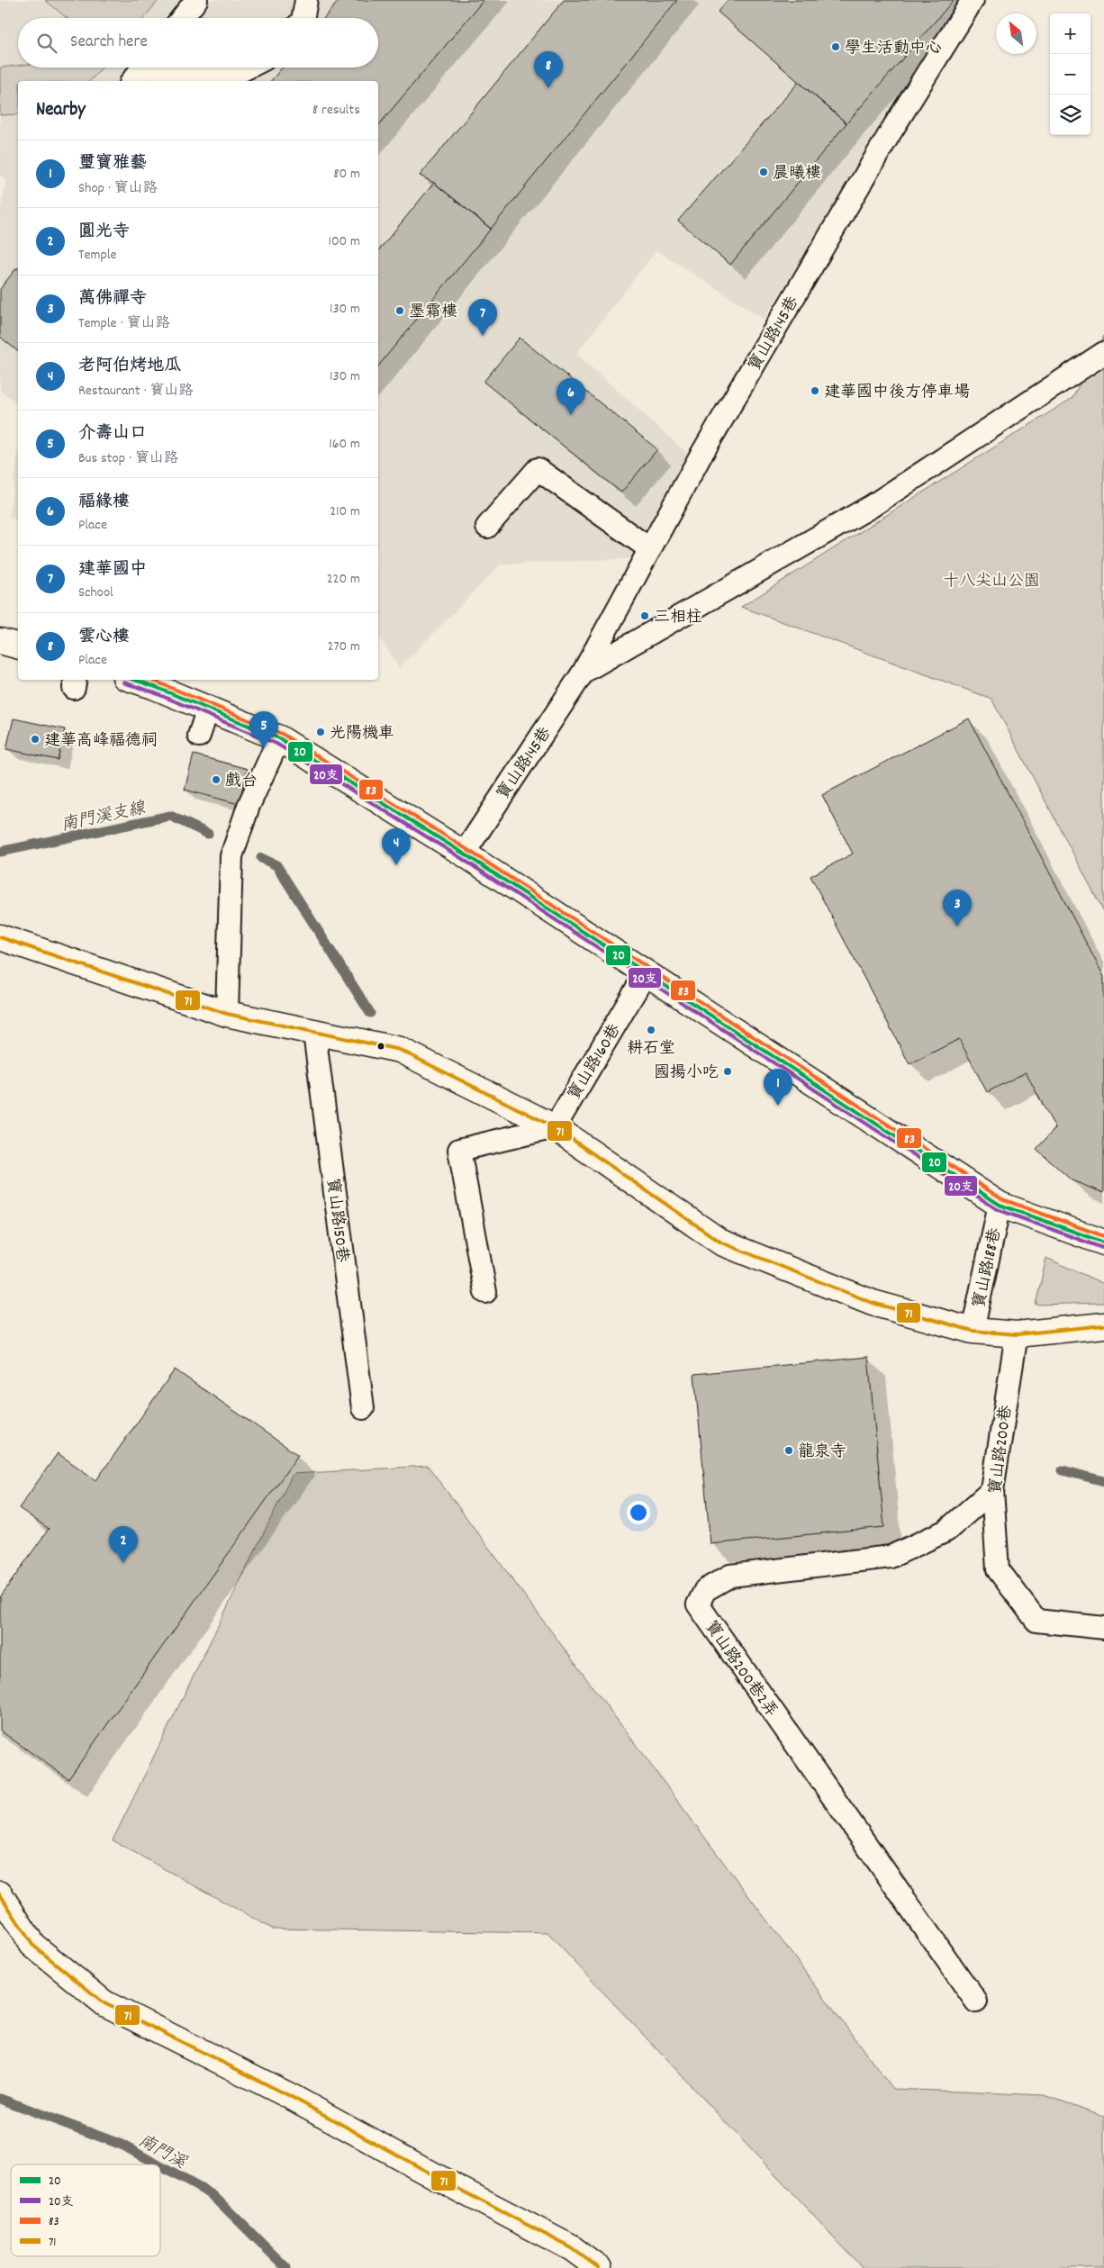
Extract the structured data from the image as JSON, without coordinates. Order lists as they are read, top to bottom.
{
  "streets": {
    "lane": [
      "寶山路145巷",
      "寶山路160巷",
      "寶山路150巷",
      "寶山路188巷",
      "寶山路200巷",
      "寶山路200巷2弄"
    ]
  },
  "crossings": [
    ["寶山路200巷", "寶山路200巷2弄"]
  ],
  "water": ["南門溪支線", "南門溪"],
  "parks": ["十八尖山公園"],
  "places": [
    "學生活動中心",
    "晨曦樓",
    "墨霜樓",
    "建華國中後方停車場",
    "三相柱",
    "光陽機車",
    "建華高峰福德祠",
    "戲台",
    "耕石堂",
    "國揚小吃",
    "龍泉寺"
  ],
  "lines": [
    "transit line 20",
    "transit line 83",
    "transit line 20支",
    "transit line 71"
  ],
  "legend": [
    "20",
    "20支",
    "83",
    "71"
  ],
  "north": "top left",
  "page": {
    "map_buttons": ["+", "−"],
    "search": "Search here",
    "pins": [
      "8",
      "7",
      "6",
      "5",
      "4",
      "3",
      "1",
      "2"
    ],
    "heading": ["Nearby", "8 results"],
    "list": [
      {
        "mark": "1",
        "name": "璽寶雅藝",
        "note": "Shop · 寶山路",
        "value": "80 m"
      },
      {
        "mark": "2",
        "name": "圓光寺",
        "note": "Temple",
        "value": "100 m"
      },
      {
        "mark": "3",
        "name": "萬佛禪寺",
        "note": "Temple · 寶山路",
        "value": "130 m"
      },
      {
        "mark": "4",
        "name": "老阿伯烤地瓜",
        "note": "Restaurant · 寶山路",
        "value": "130 m"
      },
      {
        "mark": "5",
        "name": "介壽山口",
        "note": "Bus stop · 寶山路",
        "value": "160 m"
      },
      {
        "mark": "6",
        "name": "福緣樓",
        "note": "Place",
        "value": "210 m"
      },
      {
        "mark": "7",
        "name": "建華國中",
        "note": "School",
        "value": "220 m"
      },
      {
        "mark": "8",
        "name": "雲心樓",
        "note": "Place",
        "value": "270 m"
      }
    ]
  }
}
